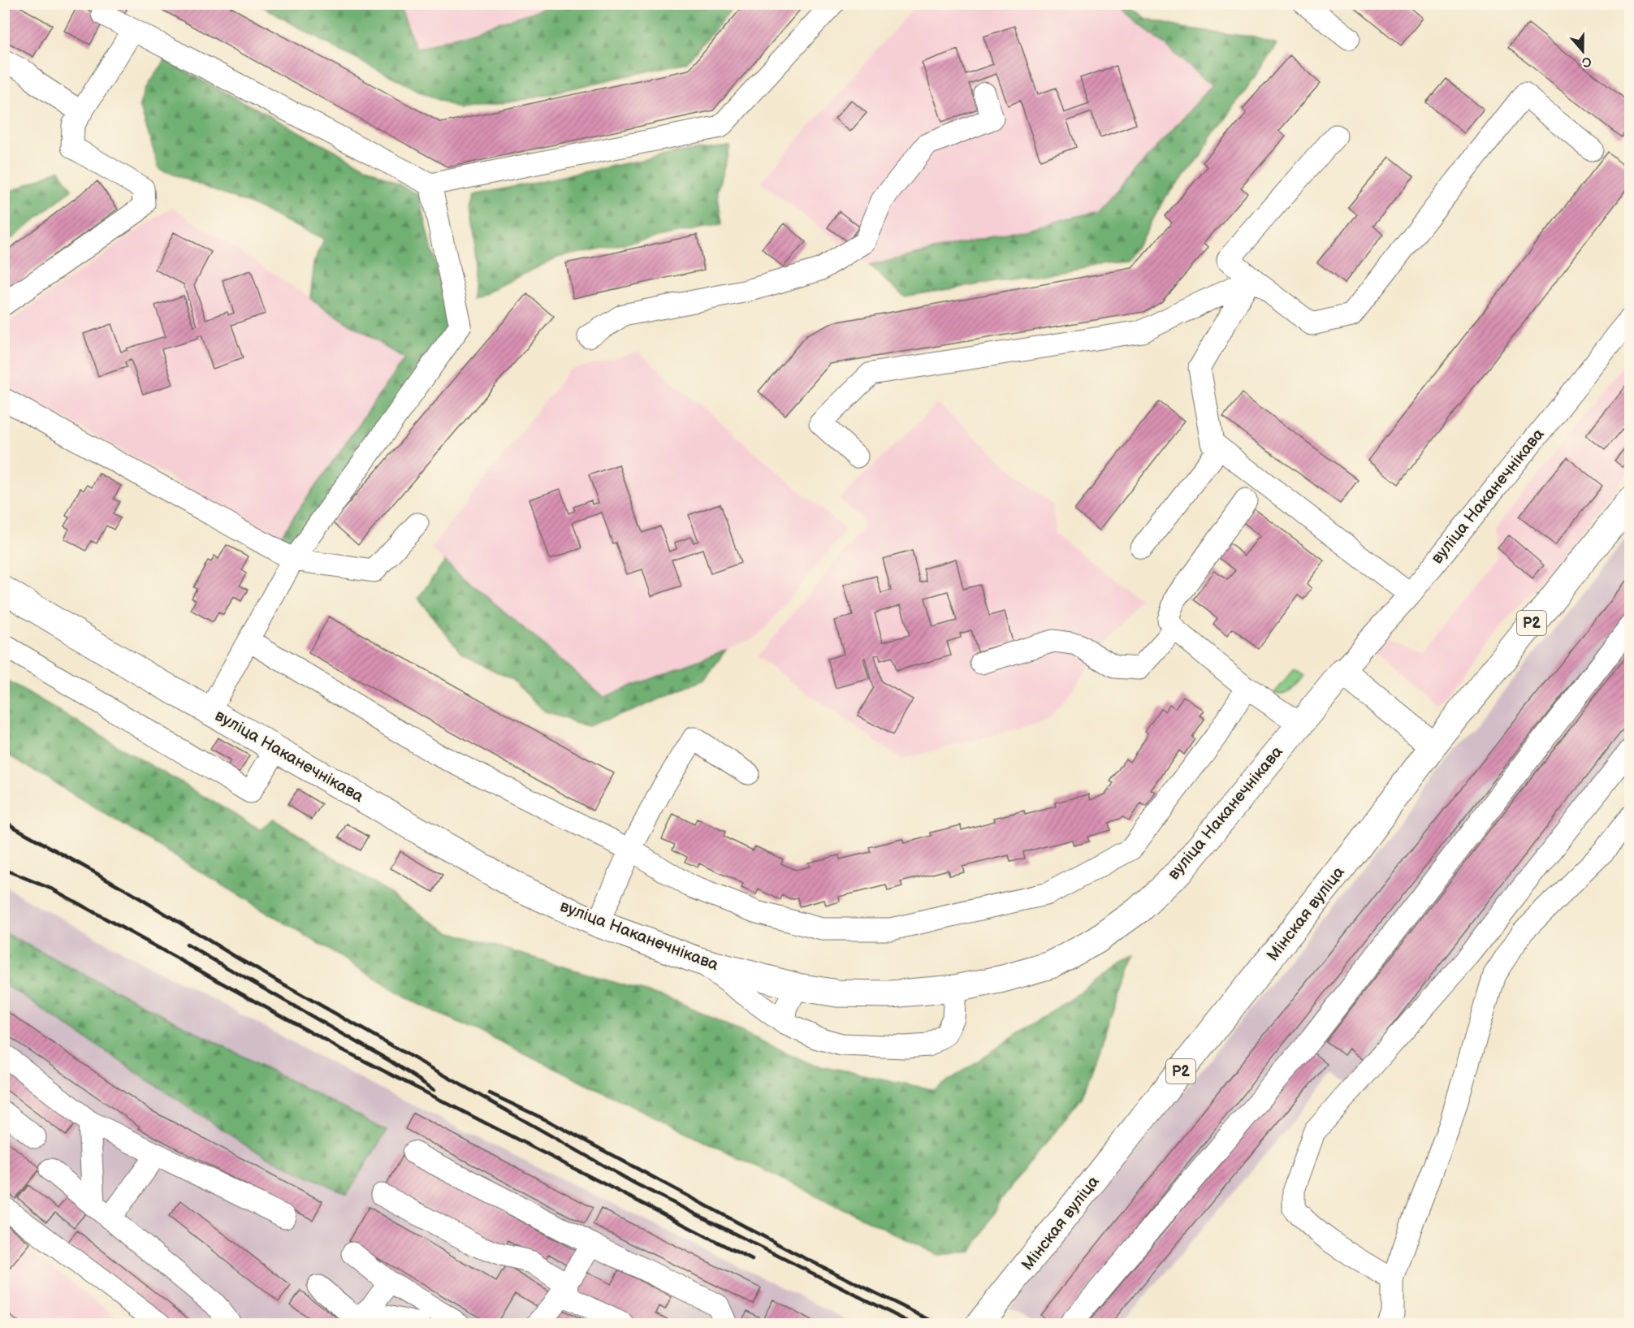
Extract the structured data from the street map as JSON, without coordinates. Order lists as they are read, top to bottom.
{
  "streets": {
    "main road": ["вуліца Наканечнікава", "Р2", "Мінская вуліца"]
  },
  "north": "bottom"
}
